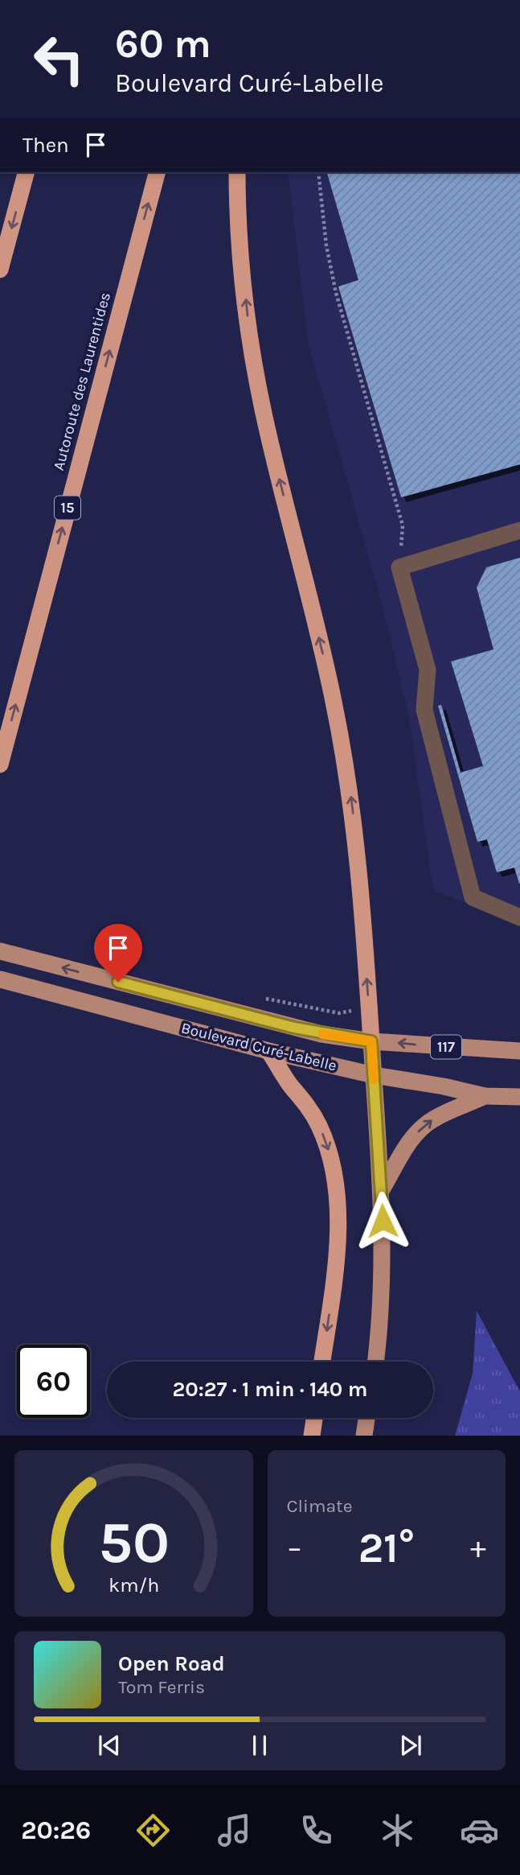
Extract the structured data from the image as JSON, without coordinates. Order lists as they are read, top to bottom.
{
  "streets": {
    "highway": ["Autoroute des Laurentides", "15"],
    "main road": ["Boulevard Curé-Labelle", "117"]
  },
  "page": {
    "turn": ["60 m", "Boulevard Curé-Labelle"],
    "then": "Then",
    "limit": "60",
    "trip": "20:27 · 1 min · 140 m",
    "tile": "Climate",
    "heat": ["−", "21°", "+"],
    "song": ["Open Road", "Tom Ferris"],
    "tabs": "20:26",
    "gauge": ["50", "km/h"]
  }
}
